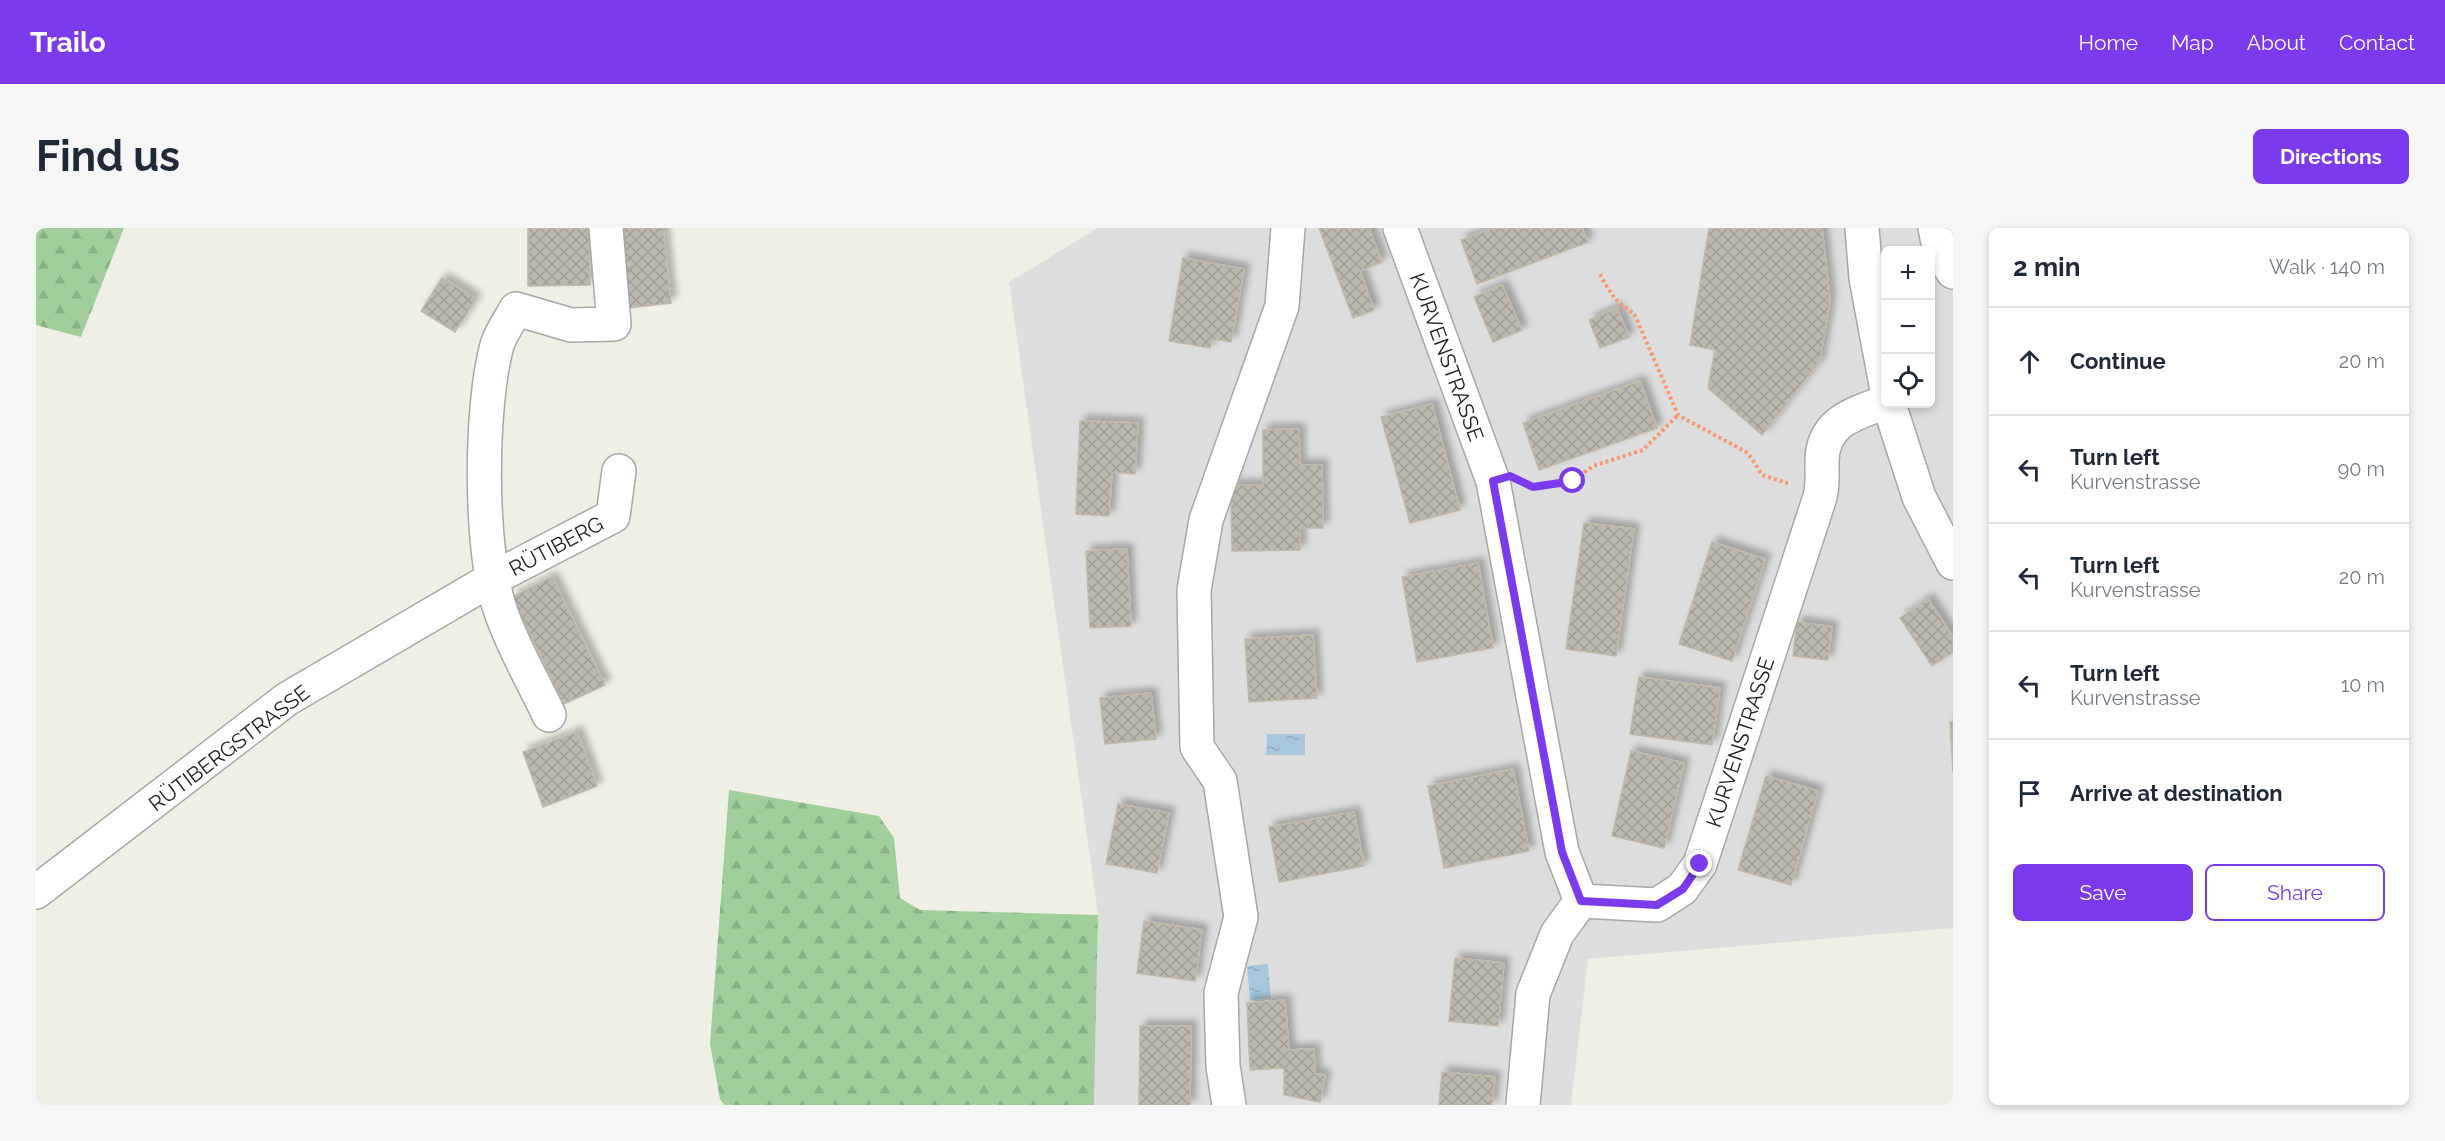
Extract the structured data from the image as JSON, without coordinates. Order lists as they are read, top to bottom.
{
  "streets": {
    "street": ["KURVENSTRASSE", "RÜTIBERG", "RÜTIBERGSTRASSE"]
  },
  "crossings": [
    ["RÜTIBERG", "RÜTIBERGSTRASSE"]
  ],
  "page": {
    "header": "Trailo",
    "nav": [
      "Home",
      "Map",
      "About",
      "Contact"
    ],
    "buttons": [
      "Directions",
      ["Save", "Share"]
    ],
    "title": "Find us",
    "heading": ["2 min", "Walk · 140 m"],
    "map_buttons": ["+", "−"],
    "list": [
      ["Continue", "20 m"],
      ["Turn left", "Kurvenstrasse", "90 m"],
      ["Turn left", "Kurvenstrasse", "20 m"],
      ["Turn left", "Kurvenstrasse", "10 m"],
      "Arrive at destination"
    ]
  }
}
